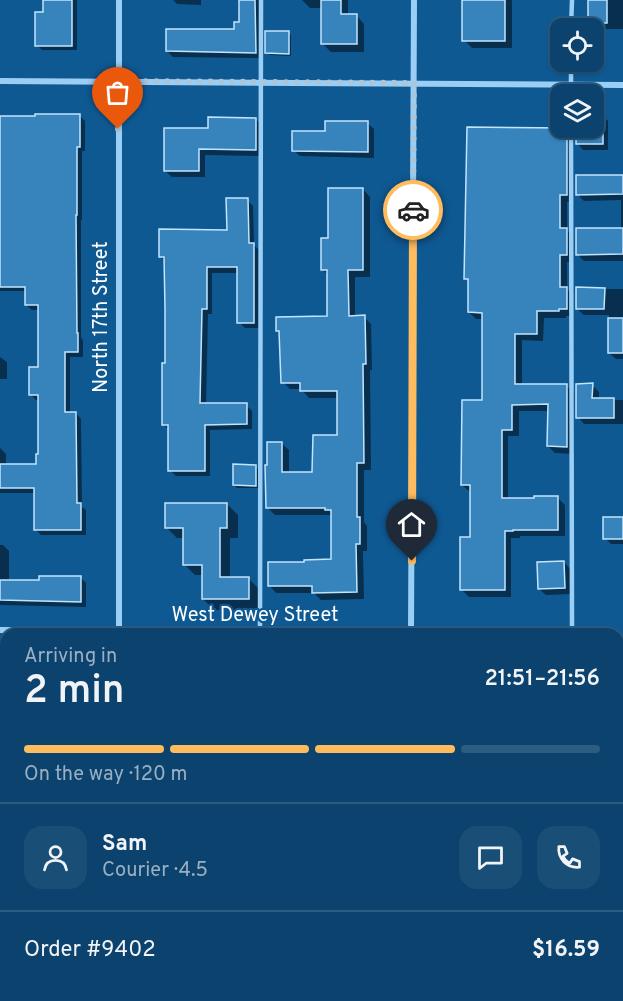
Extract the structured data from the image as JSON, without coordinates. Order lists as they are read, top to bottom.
{
  "streets": {
    "street": ["North 17th Street"]
  },
  "page": {
    "heading": ["2 min", "Arriving in", "21:51–21:56"],
    "panel": [
      "Sam",
      "Courier · 4.5",
      "Order #9402",
      "$16.59"
    ],
    "bar": "On the way · 120 m"
  }
}
